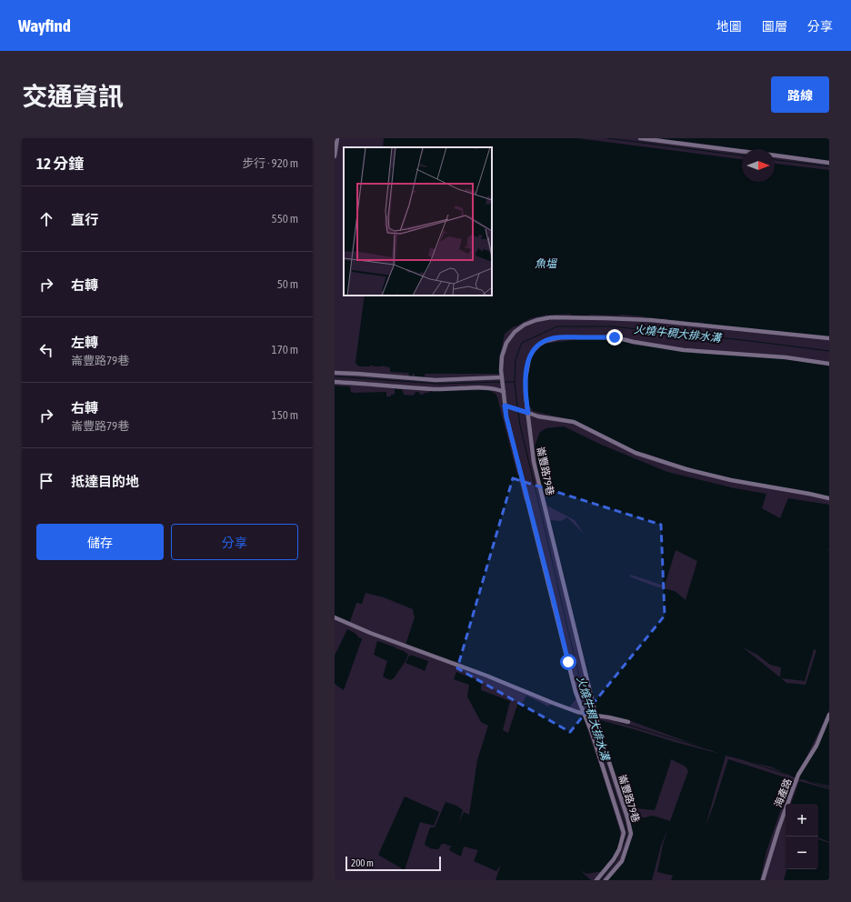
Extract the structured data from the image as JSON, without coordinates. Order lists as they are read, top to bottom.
{
  "streets": {
    "street": ["崙豐路79巷", "海產路"]
  },
  "water": ["魚塭", "火燒牛稠大排水溝"],
  "scale_bar": "200 m",
  "north": "right",
  "page": {
    "header": "Wayfind",
    "nav": ["地圖", "圖層", "分享"],
    "title": "交通資訊",
    "buttons": [
      "路線",
      ["儲存", "分享"]
    ],
    "heading": ["12 分鐘", "步行 · 920 m"],
    "list": [
      ["直行", "550 m"],
      ["右轉", "50 m"],
      ["左轉", "崙豐路79巷", "170 m"],
      ["右轉", "崙豐路79巷", "150 m"],
      "抵達目的地"
    ],
    "map_buttons": ["+", "−"],
    "scale": "200 m"
  }
}
